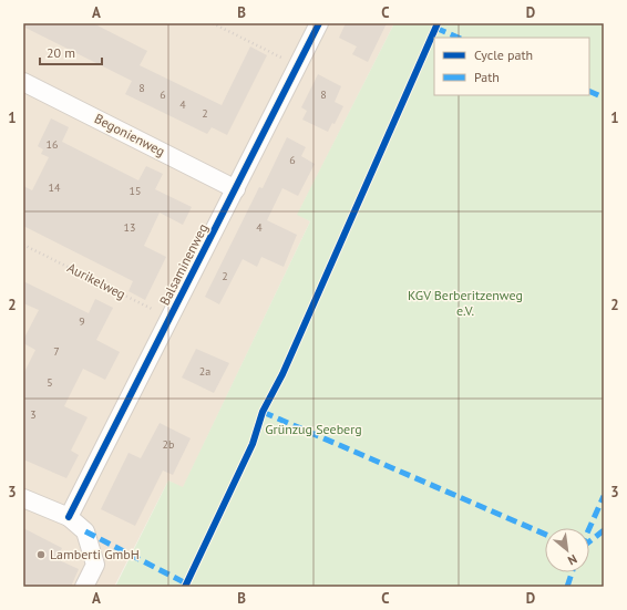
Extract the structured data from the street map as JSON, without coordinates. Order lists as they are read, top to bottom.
{
  "streets": {
    "street": ["Begonienweg", "Balsaminenweg"],
    "path": ["Aurikelweg"]
  },
  "crossings": [
    ["Begonienweg", "Balsaminenweg"],
    ["Balsaminenweg", "Aurikelweg"]
  ],
  "parks": ["KGV Berberitzenweg e.V.", "Grünzug Seeberg"],
  "places": ["Lamberti GmbH"],
  "house_numbers": [
    "8",
    "6",
    "8",
    "4",
    "2",
    "16",
    "6",
    "14",
    "15",
    "13",
    "4",
    "2",
    "9",
    "7",
    "2a",
    "5",
    "3",
    "2b"
  ],
  "legend": ["Cycle path", "Path"],
  "scale_bar": "20 m",
  "north": "bottom right",
  "grid": {
    "columns": [
      "A",
      "B",
      "C",
      "D"
    ],
    "rows": ["1", "2", "3"]
  }
}
